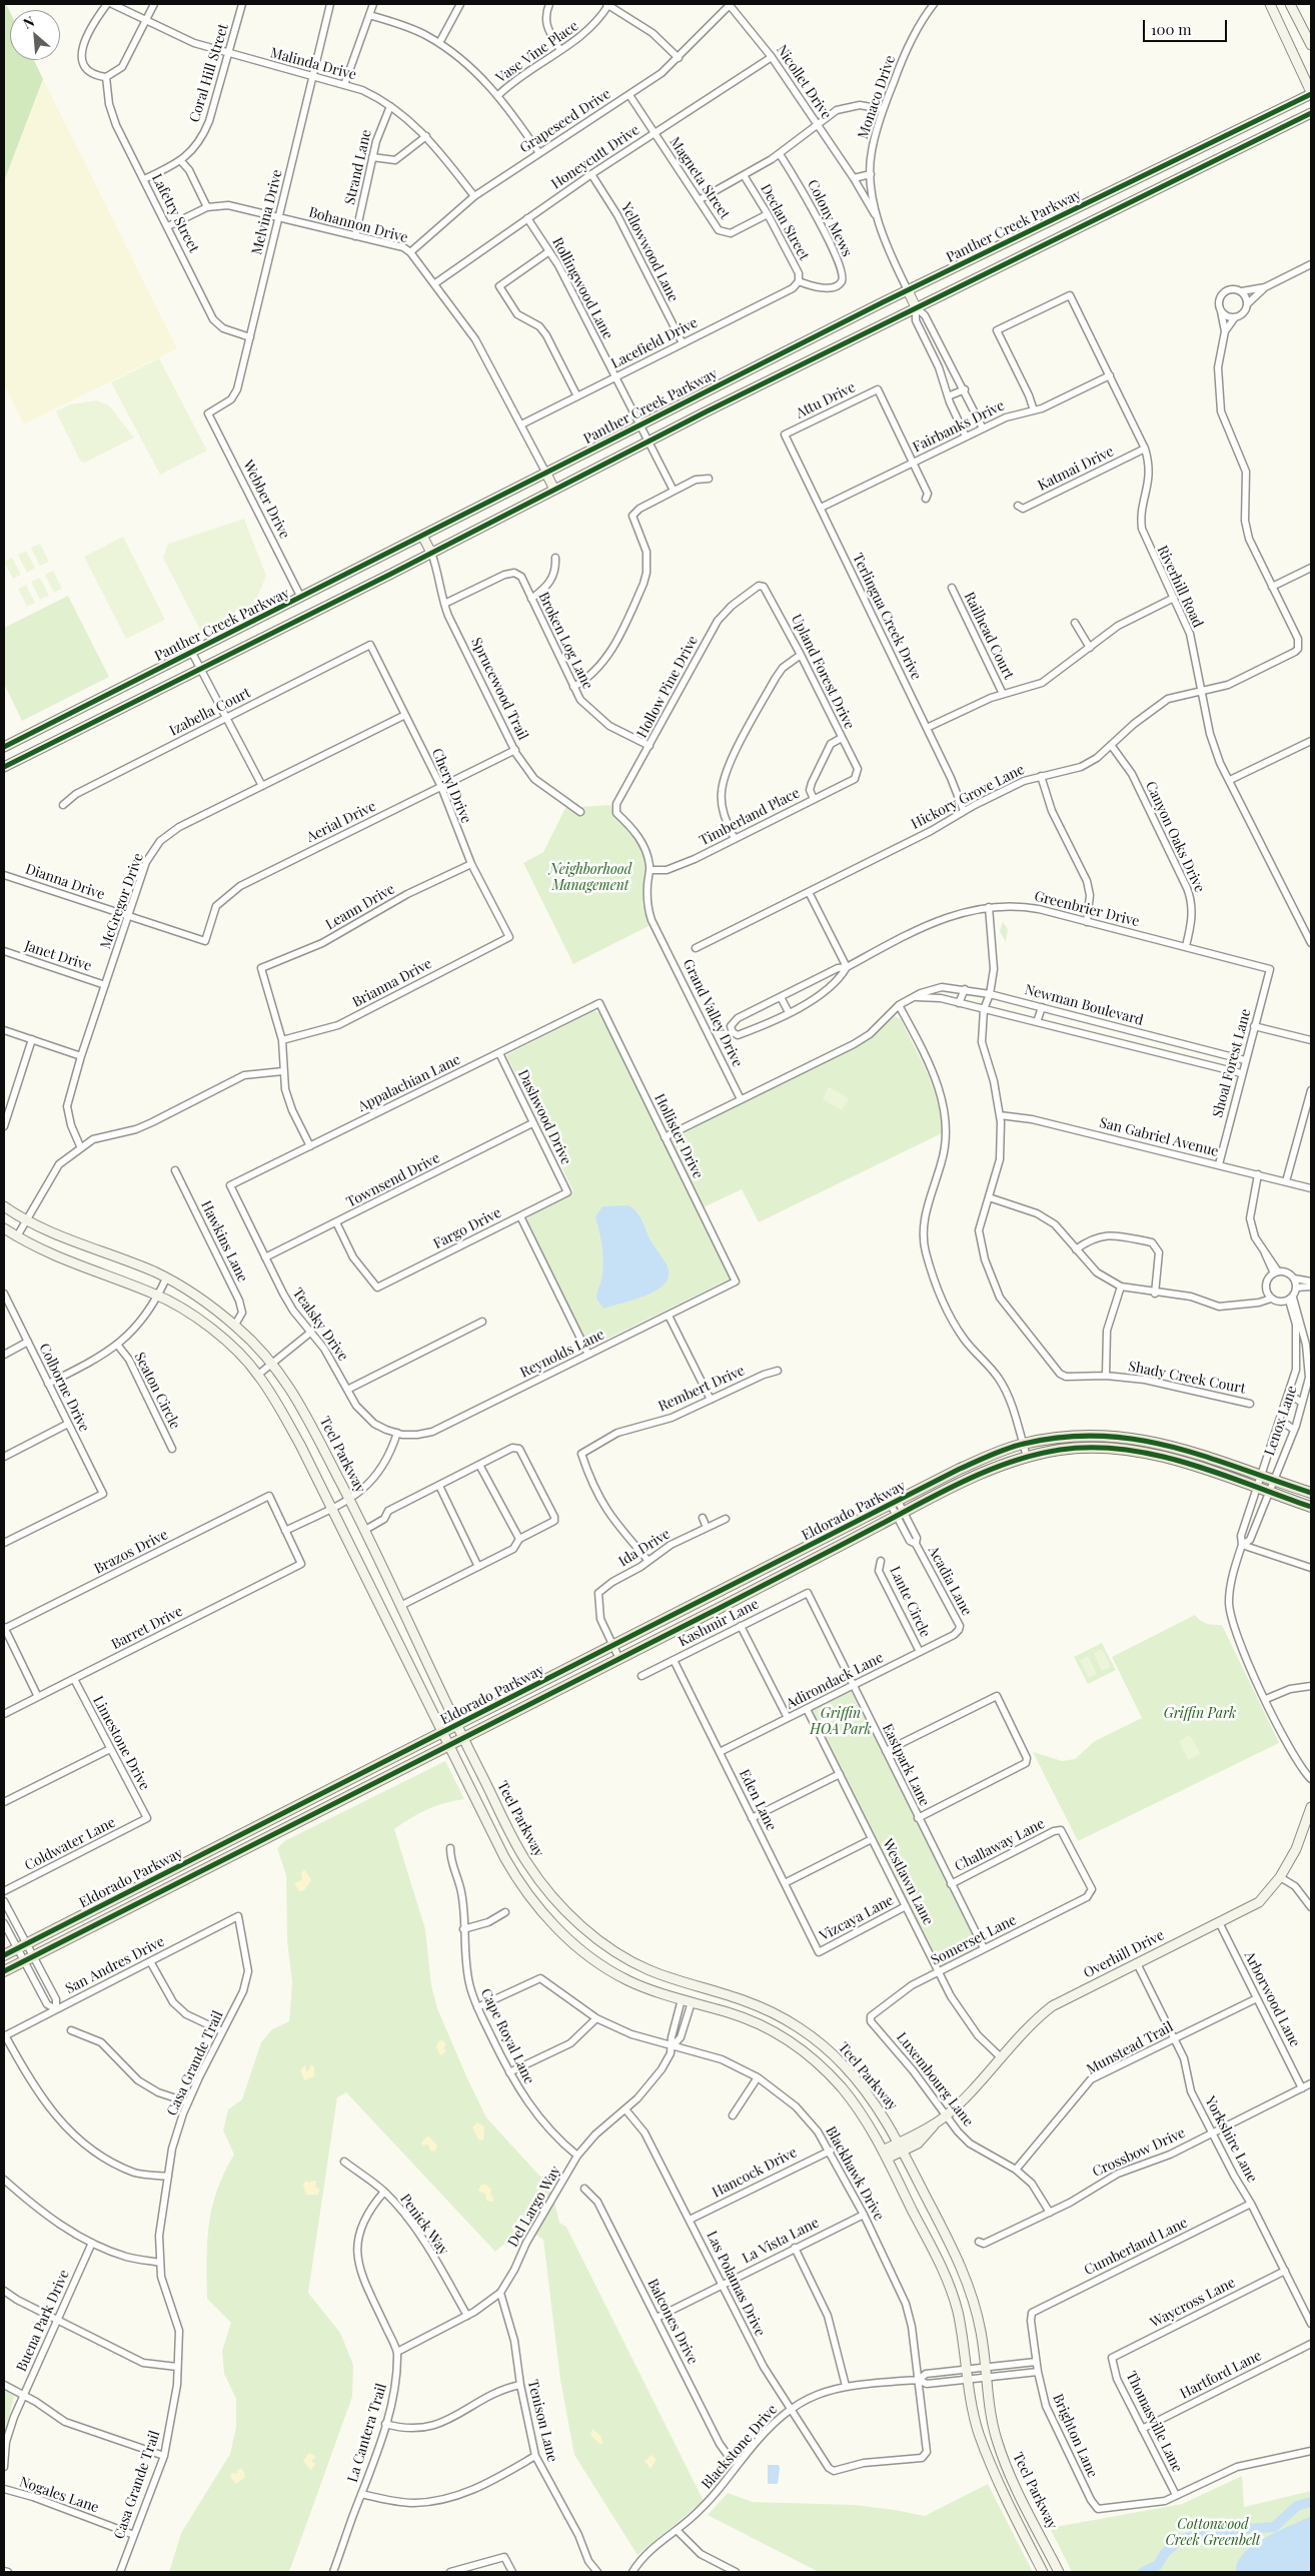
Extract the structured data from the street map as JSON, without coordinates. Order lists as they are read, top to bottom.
{
  "streets": {
    "main road": [
      "Panther Creek Parkway",
      "Teel Parkway",
      "Eldorado Parkway",
      "Overhill Drive"
    ],
    "street": [
      "Vase Vine Place",
      "Malinda Drive",
      "Coral Hill Street",
      "Nicollet Drive",
      "Monaco Drive",
      "Grapeseed Drive",
      "Honeycutt Drive",
      "Strand Lane",
      "Magneta Street",
      "Melvina Drive",
      "Lafetry Street",
      "Colony Mews",
      "Declan Street",
      "Bohannon Drive",
      "Yellowwood Lane",
      "Rollingwood Lane",
      "Lacefield Drive",
      "Attu Drive",
      "Fairbanks Drive",
      "Katmai Drive",
      "Webber Drive",
      "Riverhill Road",
      "Terlingua Creek Drive",
      "Railhead Court",
      "Broken Log Lane",
      "Upland Forest Drive",
      "Hollow Pine Drive",
      "Sprucewood Trail",
      "Izabella Court",
      "Cheryl Drive",
      "Hickory Grove Lane",
      "Timberland Place",
      "Aerial Drive",
      "Canyon Oaks Drive",
      "Dianna Drive",
      "McGregor Drive",
      "Leann Drive",
      "Greenbrier Drive",
      "Janet Drive",
      "Brianna Drive",
      "Newman Boulevard",
      "Grand Valley Drive",
      "Shoal Forest Lane",
      "Appalachian Lane",
      "Dashwood Drive",
      "Hollister Drive",
      "San Gabriel Avenue",
      "Townsend Drive",
      "Fargo Drive",
      "Hawkins Lane",
      "Tealsky Drive",
      "Reynolds Lane",
      "Shady Creek Court",
      "Colborne Drive",
      "Rembert Drive",
      "Seaton Circle",
      "Lenox Lane",
      "Ida Drive",
      "Brazos Drive",
      "Acadia Lane",
      "Lante Circle",
      "Kashmir Lane",
      "Barret Drive",
      "Adirondack Lane",
      "Limestone Drive",
      "Eastpark Lane",
      "Eden Lane",
      "Coldwater Lane",
      "Challaway Lane",
      "Westlawn Lane",
      "Vizcaya Lane",
      "Somerset Lane",
      "San Andres Drive",
      "Arborwood Lane",
      "Cape Royal Lane",
      "Munstead Trail",
      "Casa Grande Trail",
      "Luxembourg Lane",
      "Yorkshire Lane",
      "Crossbow Drive",
      "Hancock Drive",
      "Blackhawk Drive",
      "Del Largo Way",
      "Penick Way",
      "La Vista Lane",
      "Cumberland Lane",
      "Las Polamas Drive",
      "Waycross Lane",
      "Buena Park Drive",
      "Balcones Drive",
      "Hartford Lane",
      "Tenison Lane",
      "Thomasville Lane",
      "La Cantera Trail",
      "Brighton Lane",
      "Blackstone Drive",
      "Nogales Lane"
    ]
  },
  "crossings": [
    ["Malinda Drive", "Coral Hill Street"],
    ["Malinda Drive", "Grapeseed Drive"],
    ["Malinda Drive", "Strand Lane"],
    ["Malinda Drive", "Melvina Drive"],
    ["Coral Hill Street", "Lafetry Street"],
    ["Nicollet Drive", "Monaco Drive"],
    ["Nicollet Drive", "Grapeseed Drive"],
    ["Nicollet Drive", "Honeycutt Drive"],
    ["Monaco Drive", "Panther Creek Parkway"],
    ["Grapeseed Drive", "Magneta Street"],
    ["Grapeseed Drive", "Bohannon Drive"],
    ["Honeycutt Drive", "Magneta Street"],
    ["Honeycutt Drive", "Bohannon Drive"],
    ["Honeycutt Drive", "Yellowwood Lane"],
    ["Honeycutt Drive", "Rollingwood Lane"],
    ["Strand Lane", "Bohannon Drive"],
    ["Magneta Street", "Declan Street"],
    ["Melvina Drive", "Lafetry Street"],
    ["Melvina Drive", "Bohannon Drive"],
    ["Melvina Drive", "Webber Drive"],
    ["Lafetry Street", "Bohannon Drive"],
    ["Colony Mews", "Declan Street"],
    ["Colony Mews", "Lacefield Drive"],
    ["Declan Street", "Lacefield Drive"],
    ["Bohannon Drive", "Panther Creek Parkway"],
    ["Bohannon Drive", "Lacefield Drive"],
    ["Panther Creek Parkway", "Rollingwood Lane"],
    ["Panther Creek Parkway", "Webber Drive"],
    ["Panther Creek Parkway", "Sprucewood Trail"],
    ["Yellowwood Lane", "Lacefield Drive"],
    ["Rollingwood Lane", "Lacefield Drive"],
    ["Attu Drive", "Fairbanks Drive"],
    ["Attu Drive", "Terlingua Creek Drive"],
    ["Fairbanks Drive", "Riverhill Road"],
    ["Fairbanks Drive", "Terlingua Creek Drive"],
    ["Katmai Drive", "Riverhill Road"],
    ["Riverhill Road", "Hickory Grove Lane"],
    ["Terlingua Creek Drive", "Hickory Grove Lane"],
    ["Broken Log Lane", "Hollow Pine Drive"],
    ["Broken Log Lane", "Sprucewood Trail"],
    ["Upland Forest Drive", "Hollow Pine Drive"],
    ["Upland Forest Drive", "Timberland Place"],
    ["Hollow Pine Drive", "Grand Valley Drive"],
    ["Sprucewood Trail", "Aerial Drive"],
    ["Izabella Court", "Cheryl Drive"],
    ["Cheryl Drive", "Aerial Drive"],
    ["Cheryl Drive", "McGregor Drive"],
    ["Cheryl Drive", "Leann Drive"],
    ["Cheryl Drive", "Brianna Drive"],
    ["Hickory Grove Lane", "Canyon Oaks Drive"],
    ["Timberland Place", "Grand Valley Drive"],
    ["Aerial Drive", "Dianna Drive"],
    ["Canyon Oaks Drive", "Greenbrier Drive"],
    ["Dianna Drive", "McGregor Drive"],
    ["McGregor Drive", "Janet Drive"],
    ["Leann Drive", "Brianna Drive"],
    ["Greenbrier Drive", "Shoal Forest Lane"],
    ["Newman Boulevard", "Grand Valley Drive"],
    ["Newman Boulevard", "Shoal Forest Lane"],
    ["Newman Boulevard", "Hollister Drive"],
    ["Shoal Forest Lane", "San Gabriel Avenue"],
    ["Appalachian Lane", "Dashwood Drive"],
    ["Appalachian Lane", "Hollister Drive"],
    ["Appalachian Lane", "Tealsky Drive"],
    ["Dashwood Drive", "Townsend Drive"],
    ["Dashwood Drive", "Fargo Drive"],
    ["Hollister Drive", "Reynolds Lane"],
    ["Townsend Drive", "Fargo Drive"],
    ["Townsend Drive", "Tealsky Drive"],
    ["Hawkins Lane", "Teel Parkway"],
    ["Tealsky Drive", "Reynolds Lane"],
    ["Rembert Drive", "Ida Drive"],
    ["Lenox Lane", "Eldorado Parkway"],
    ["Teel Parkway", "Eldorado Parkway"],
    ["Teel Parkway", "Overhill Drive"],
    ["Teel Parkway", "Del Largo Way"],
    ["Teel Parkway", "Blackstone Drive"],
    ["Eldorado Parkway", "Ida Drive"],
    ["Eldorado Parkway", "Acadia Lane"],
    ["Brazos Drive", "Barret Drive"],
    ["Acadia Lane", "Adirondack Lane"],
    ["Lante Circle", "Adirondack Lane"],
    ["Kashmir Lane", "Eastpark Lane"],
    ["Kashmir Lane", "Eden Lane"],
    ["Barret Drive", "Limestone Drive"],
    ["Adirondack Lane", "Eastpark Lane"],
    ["Adirondack Lane", "Eden Lane"],
    ["Adirondack Lane", "Westlawn Lane"],
    ["Limestone Drive", "Coldwater Lane"],
    ["Eastpark Lane", "Challaway Lane"],
    ["Eastpark Lane", "Somerset Lane"],
    ["Eden Lane", "Vizcaya Lane"],
    ["Challaway Lane", "Somerset Lane"],
    ["Westlawn Lane", "Vizcaya Lane"],
    ["Westlawn Lane", "Somerset Lane"],
    ["Westlawn Lane", "Overhill Drive"],
    ["Somerset Lane", "Luxembourg Lane"],
    ["Overhill Drive", "Arborwood Lane"],
    ["Overhill Drive", "Luxembourg Lane"],
    ["Overhill Drive", "Yorkshire Lane"],
    ["San Andres Drive", "Casa Grande Trail"],
    ["Arborwood Lane", "Munstead Trail"],
    ["Arborwood Lane", "Crossbow Drive"],
    ["Cape Royal Lane", "Blackhawk Drive"],
    ["Cape Royal Lane", "Del Largo Way"],
    ["Munstead Trail", "Luxembourg Lane"],
    ["Munstead Trail", "Yorkshire Lane"],
    ["Casa Grande Trail", "Nogales Lane"],
    ["Luxembourg Lane", "Crossbow Drive"],
    ["Yorkshire Lane", "Crossbow Drive"],
    ["Yorkshire Lane", "Cumberland Lane"],
    ["Yorkshire Lane", "Waycross Lane"],
    ["Hancock Drive", "Blackhawk Drive"],
    ["Hancock Drive", "Las Polamas Drive"],
    ["Blackhawk Drive", "Del Largo Way"],
    ["Blackhawk Drive", "La Vista Lane"],
    ["Blackhawk Drive", "Las Polamas Drive"],
    ["Blackhawk Drive", "Blackstone Drive"],
    ["Del Largo Way", "Penick Way"],
    ["Del Largo Way", "Las Polamas Drive"],
    ["Del Largo Way", "Tenison Lane"],
    ["Del Largo Way", "La Cantera Trail"],
    ["Penick Way", "La Cantera Trail"],
    ["La Vista Lane", "Las Polamas Drive"],
    ["La Vista Lane", "Balcones Drive"],
    ["Cumberland Lane", "Brighton Lane"],
    ["Las Polamas Drive", "Blackstone Drive"],
    ["Waycross Lane", "Thomasville Lane"],
    ["Balcones Drive", "Blackstone Drive"],
    ["Hartford Lane", "Thomasville Lane"],
    ["Thomasville Lane", "Brighton Lane"],
    ["Brighton Lane", "Blackstone Drive"]
  ],
  "parks": [
    "Neighborhood Management",
    "Griffin HOA Park",
    "Griffin Park",
    "Cottonwood Creek Greenbelt"
  ],
  "scale_bar": "100 m",
  "north": "top left"
}
